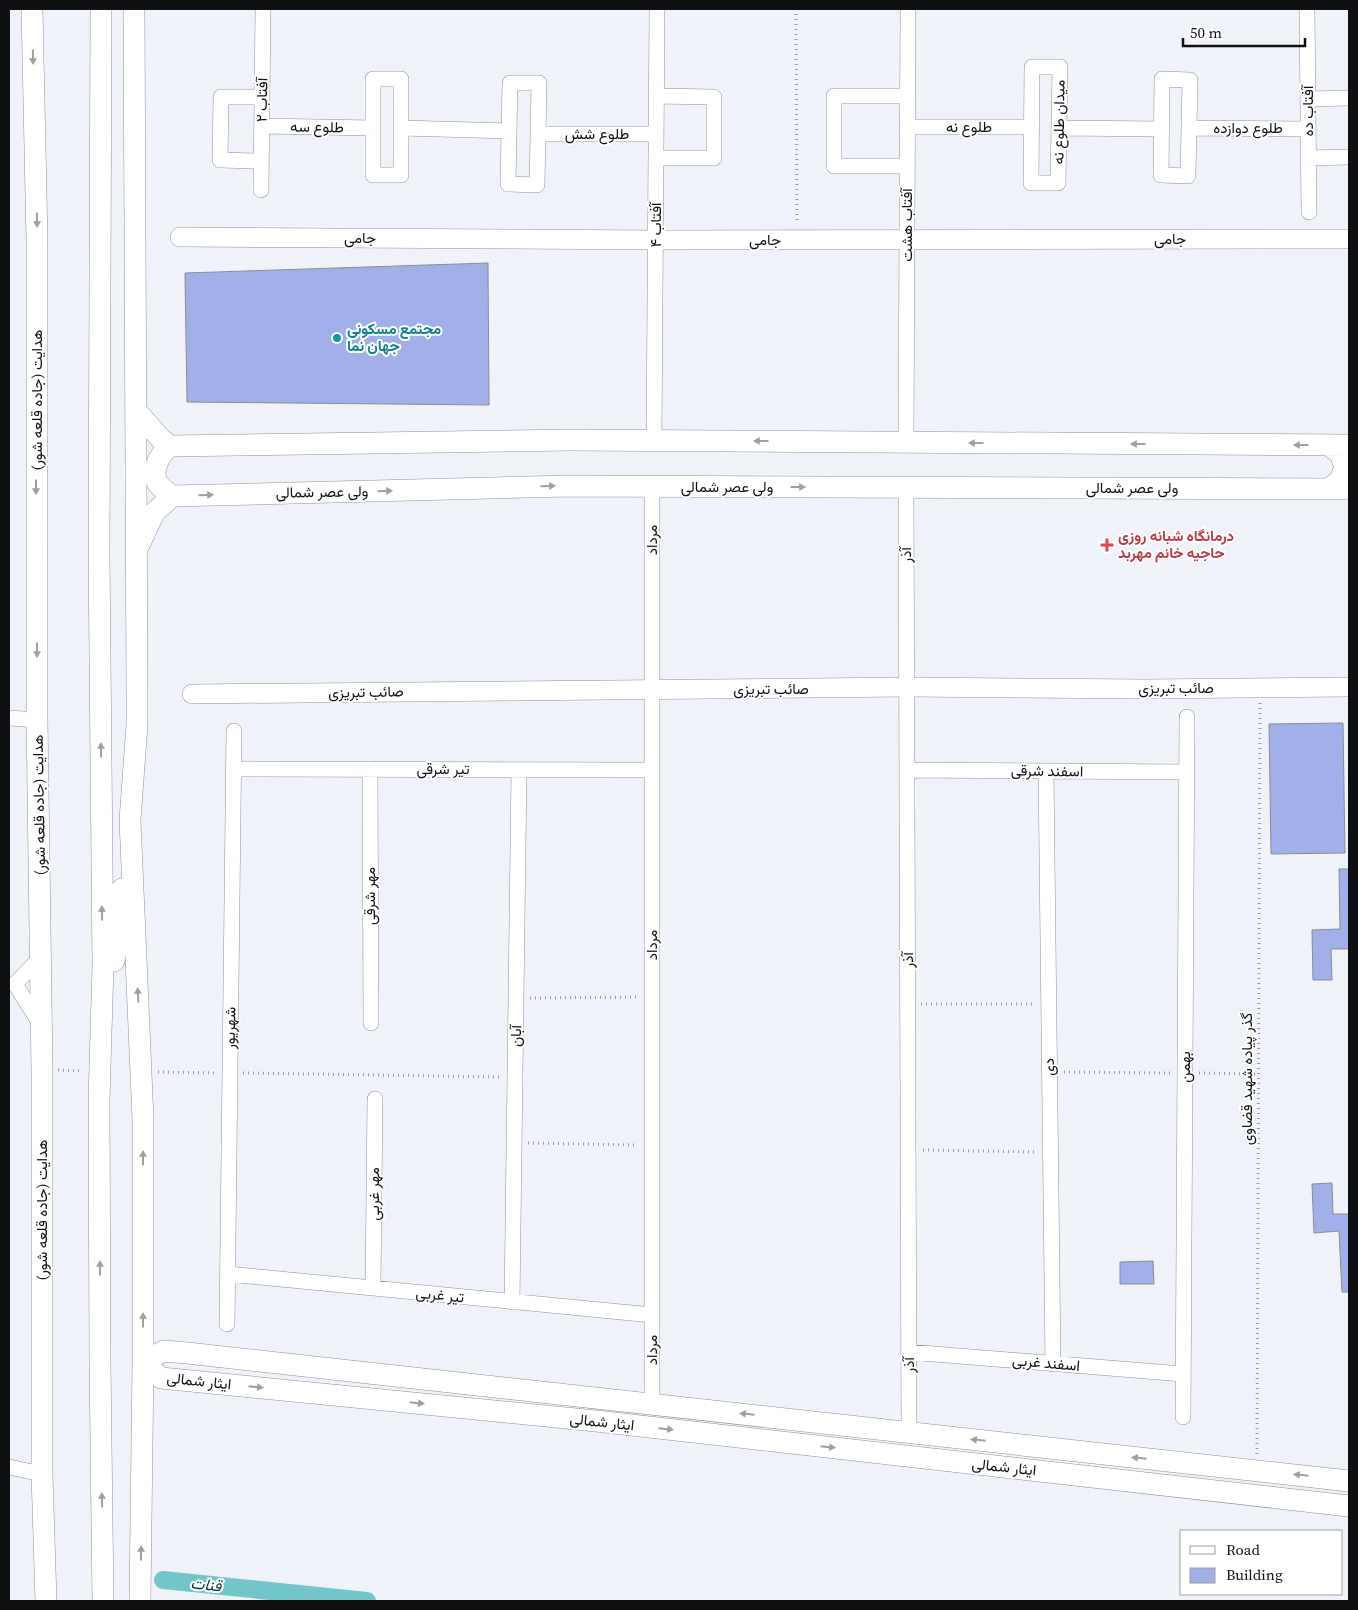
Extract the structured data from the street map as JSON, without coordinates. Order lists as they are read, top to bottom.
{
  "streets": {
    "main road": ["هدایت (جاده قلعه شور)", "ولی عصر شمالی", "ایثار شمالی"],
    "street": [
      "آفتاب ۲",
      "آفتاب ده",
      "میدان طلوع نه",
      "طلوع سه",
      "طلوع نه",
      "طلوع دوازده",
      "طلوع شش",
      "آفتاب ۴",
      "آفتاب هشت",
      "جامی",
      "مرداد",
      "آذر",
      "صائب تبریزی",
      "تیر شرقی",
      "اسفند شرقی",
      "مهر شرقی",
      "شهریور",
      "آبان",
      "دی",
      "بهمن",
      "مهر غربی",
      "تیر غربی",
      "اسفند غربی"
    ],
    "path": ["گذر پیاده شهید قضاوی"]
  },
  "crossings": [
    ["آفتاب ۲", "طلوع سه"],
    ["آفتاب ده", "طلوع دوازده"],
    ["میدان طلوع نه", "طلوع نه"],
    ["طلوع نه", "آفتاب هشت"],
    ["طلوع شش", "آفتاب ۴"],
    ["آفتاب ۴", "جامی"],
    ["آفتاب هشت", "جامی"],
    ["ولی عصر شمالی", "مرداد"],
    ["ولی عصر شمالی", "آذر"],
    ["مرداد", "صائب تبریزی"],
    ["مرداد", "تیر شرقی"],
    ["مرداد", "تیر غربی"],
    ["مرداد", "ایثار شمالی"],
    ["آذر", "صائب تبریزی"],
    ["آذر", "اسفند شرقی"],
    ["آذر", "اسفند غربی"],
    ["آذر", "ایثار شمالی"],
    ["صائب تبریزی", "گذر پیاده شهید قضاوی"],
    ["تیر شرقی", "مهر شرقی"],
    ["تیر شرقی", "شهریور"],
    ["تیر شرقی", "آبان"],
    ["اسفند شرقی", "دی"],
    ["اسفند شرقی", "بهمن"],
    ["شهریور", "تیر غربی"],
    ["آبان", "تیر غربی"],
    ["دی", "اسفند غربی"],
    ["بهمن", "اسفند غربی"],
    ["گذر پیاده شهید قضاوی", "ایثار شمالی"],
    ["مهر غربی", "تیر غربی"]
  ],
  "water": ["قنات"],
  "places": {
    "other": ["مجتمع مسکونی جهان نما"],
    "health": ["درمانگاه شبانه‌ روزی حاجیه‌ خانم مهربد"]
  },
  "legend": ["Road", "Building"],
  "scale_bar": "50 m"
}
